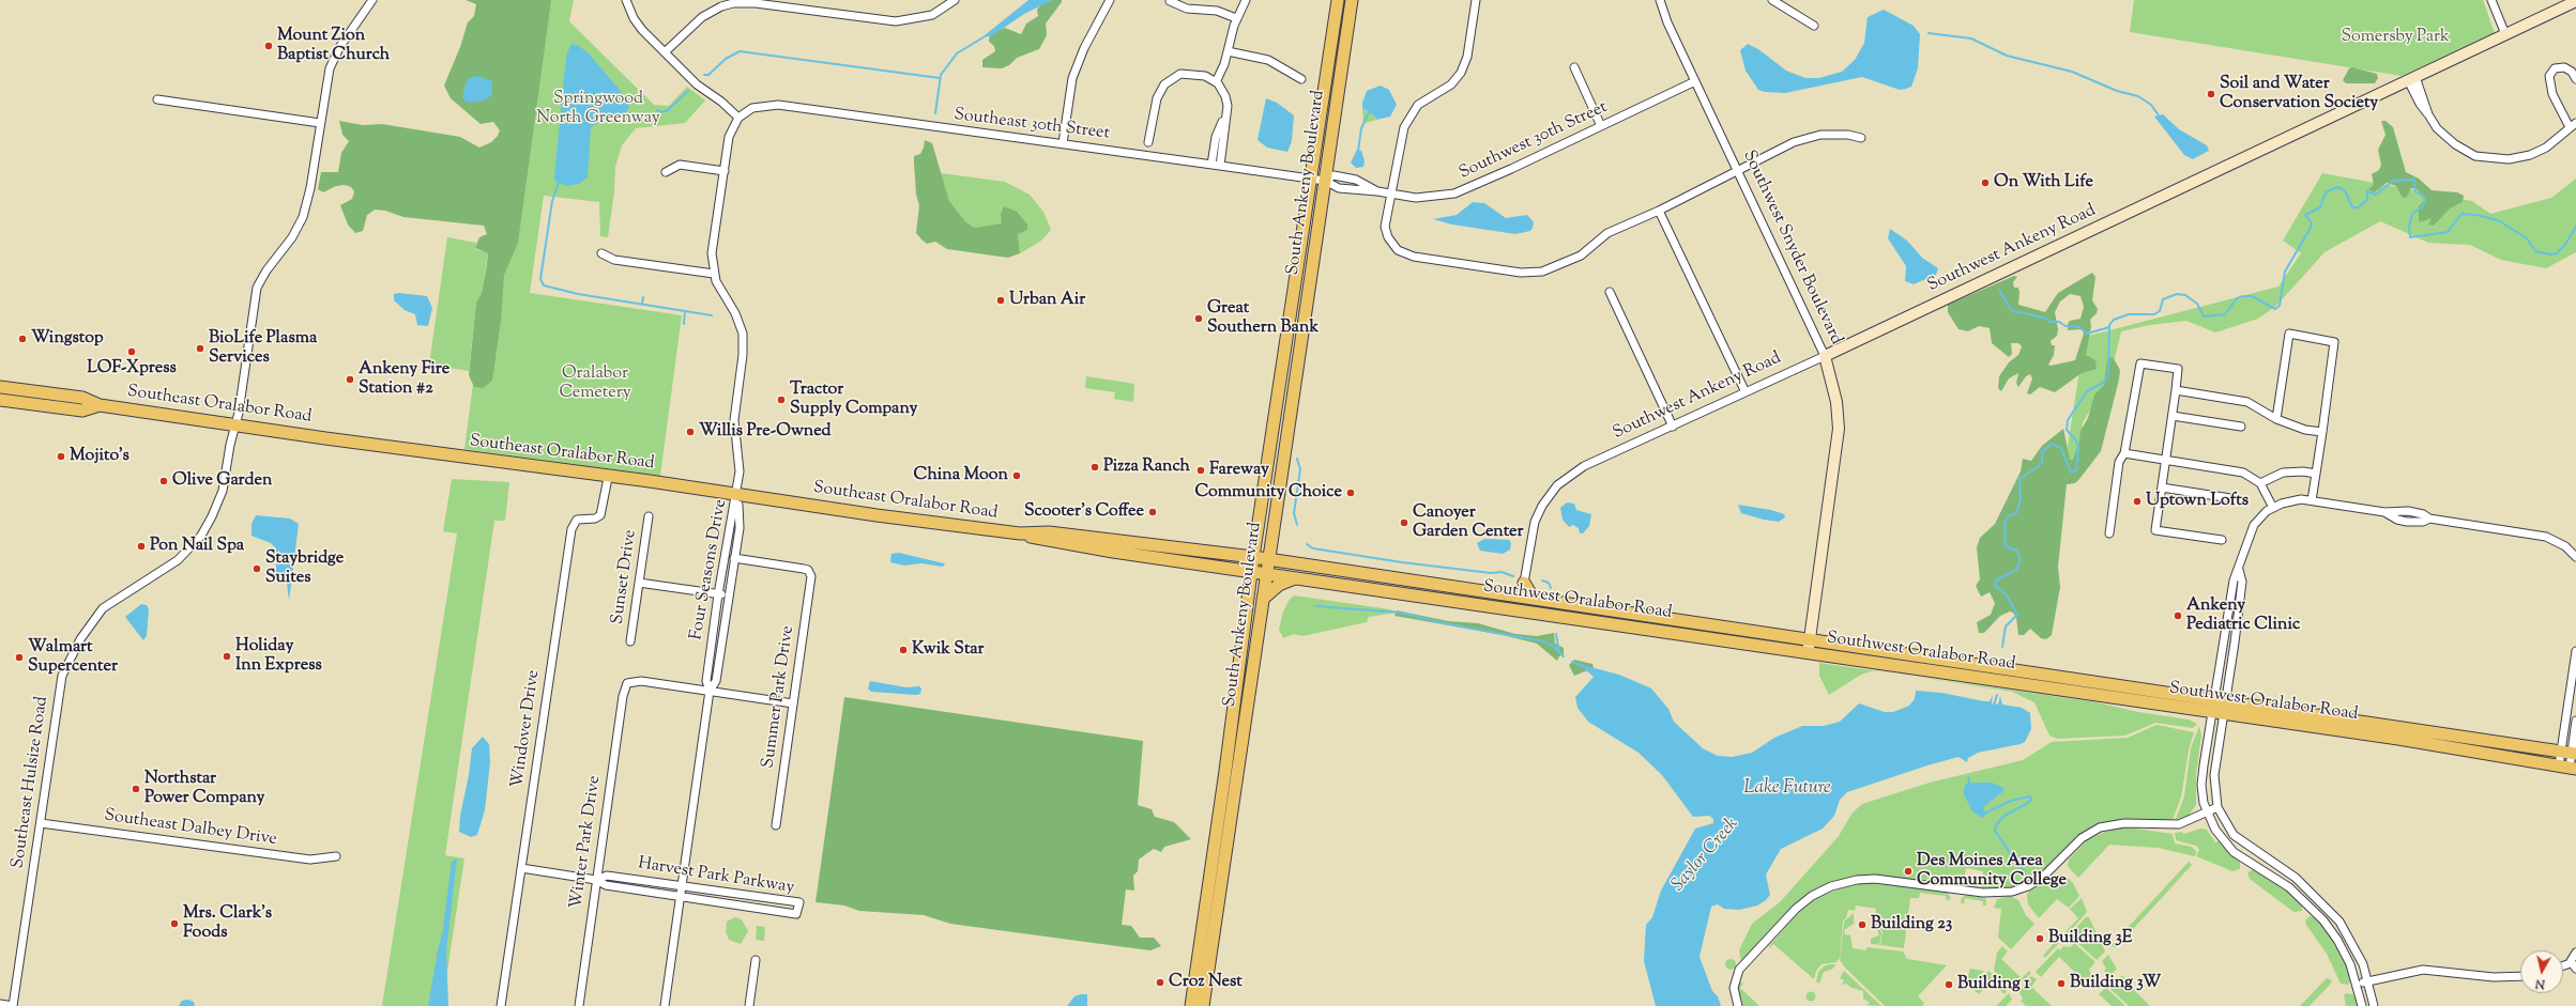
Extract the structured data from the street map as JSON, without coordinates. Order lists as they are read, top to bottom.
{
  "streets": {
    "main road": ["South Ankeny Boulevard", "Southeast Oralabor Road", "Southwest Oralabor Road"],
    "street": [
      "Southeast 30th Street",
      "Southwest 30th Street",
      "Southwest Snyder Boulevard",
      "Southwest Ankeny Road",
      "Four Seasons Drive",
      "Sunset Drive",
      "Summer Park Drive",
      "Windover Drive",
      "Southeast Hulsize Road",
      "Southeast Dalbey Drive",
      "Winter Park Drive",
      "Harvest Park Parkway"
    ]
  },
  "crossings": [
    ["Southeast 30th Street", "Southwest 30th Street"],
    ["Southeast 30th Street", "South Ankeny Boulevard"],
    ["Southwest 30th Street", "South Ankeny Boulevard"],
    ["Southwest 30th Street", "Southwest Snyder Boulevard"],
    ["South Ankeny Boulevard", "Southeast Oralabor Road"],
    ["South Ankeny Boulevard", "Southwest Oralabor Road"],
    ["Southwest Snyder Boulevard", "Southwest Ankeny Road"],
    ["Southwest Snyder Boulevard", "Southwest Oralabor Road"],
    ["Southeast Oralabor Road", "Four Seasons Drive"],
    ["Southeast Oralabor Road", "Southwest Oralabor Road"],
    ["Southeast Oralabor Road", "Windover Drive"],
    ["Southeast Oralabor Road", "Southeast Hulsize Road"],
    ["Four Seasons Drive", "Summer Park Drive"],
    ["Four Seasons Drive", "Winter Park Drive"],
    ["Four Seasons Drive", "Harvest Park Parkway"],
    ["Windover Drive", "Harvest Park Parkway"],
    ["Southeast Hulsize Road", "Southeast Dalbey Drive"],
    ["Winter Park Drive", "Harvest Park Parkway"]
  ],
  "water": ["Lake Future", "Saylor Creek"],
  "parks": ["Somersby Park", "Springwood North Greenway", "Oralabor Cemetery"],
  "places": [
    "Mount Zion Baptist Church",
    "Soil and Water Conservation Society",
    "On With Life",
    "Urban Air",
    "Great Southern Bank",
    "Wingstop",
    "BioLife Plasma Services",
    "LOF-Xpress",
    "Ankeny Fire Station #2",
    "Tractor Supply Company",
    "Willis Pre-Owned",
    "Mojito's",
    "Pizza Ranch",
    "Fareway",
    "China Moon",
    "Olive Garden",
    "Community Choice",
    "Uptown Lofts",
    "Scooter's Coffee",
    "Canoyer Garden Center",
    "Pon Nail Spa",
    "Staybridge Suites",
    "Ankeny Pediatric Clinic",
    "Kwik Star",
    "Holiday Inn Express",
    "Walmart Supercenter",
    "Northstar Power Company",
    "Des Moines Area Community College",
    "Mrs. Clark's Foods",
    "Building 23",
    "Building 3E",
    "Croz Nest",
    "Building 3W",
    "Building 1"
  ],
  "north": "bottom"
}
